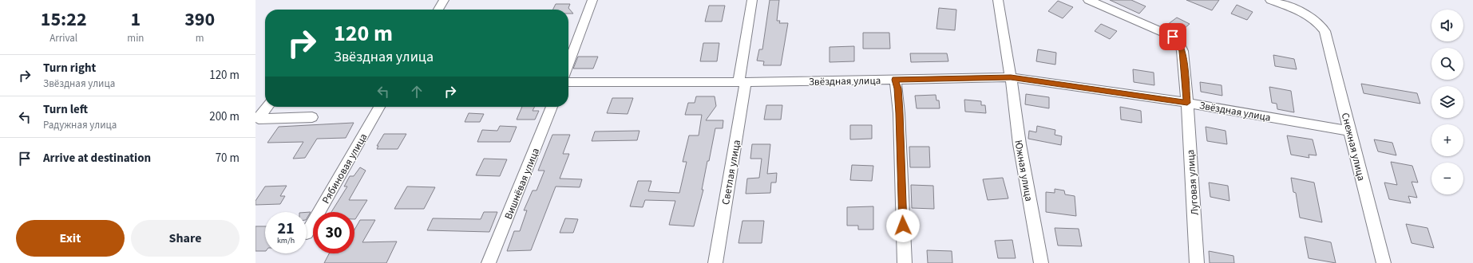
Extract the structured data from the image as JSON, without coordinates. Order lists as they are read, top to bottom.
{
  "streets": {
    "street": [
      "Звёздная улица",
      "Снежная улица",
      "Рябиновая улица",
      "Южная улица",
      "Светлая улица",
      "Луговая улица",
      "Вишнёвая улица"
    ]
  },
  "crossings": [
    ["Звёздная улица", "Снежная улица"],
    ["Звёздная улица", "Южная улица"],
    ["Звёздная улица", "Светлая улица"],
    ["Звёздная улица", "Луговая улица"]
  ],
  "page": {
    "eta": [
      "15:22",
      "Arrival",
      "1",
      "min",
      "390",
      "m"
    ],
    "map_buttons": ["+", "−"],
    "turn": ["120 m", "Звёздная улица"],
    "list": [
      {
        "name": "Turn right",
        "note": "Звёздная улица",
        "value": "120 m"
      },
      {
        "name": "Turn left",
        "note": "Радужная улица",
        "value": "200 m"
      },
      {
        "name": "Arrive at destination",
        "value": "70 m"
      }
    ],
    "speed": "21 km/h",
    "limit": "30",
    "buttons": ["Exit", "Share"]
  }
}
